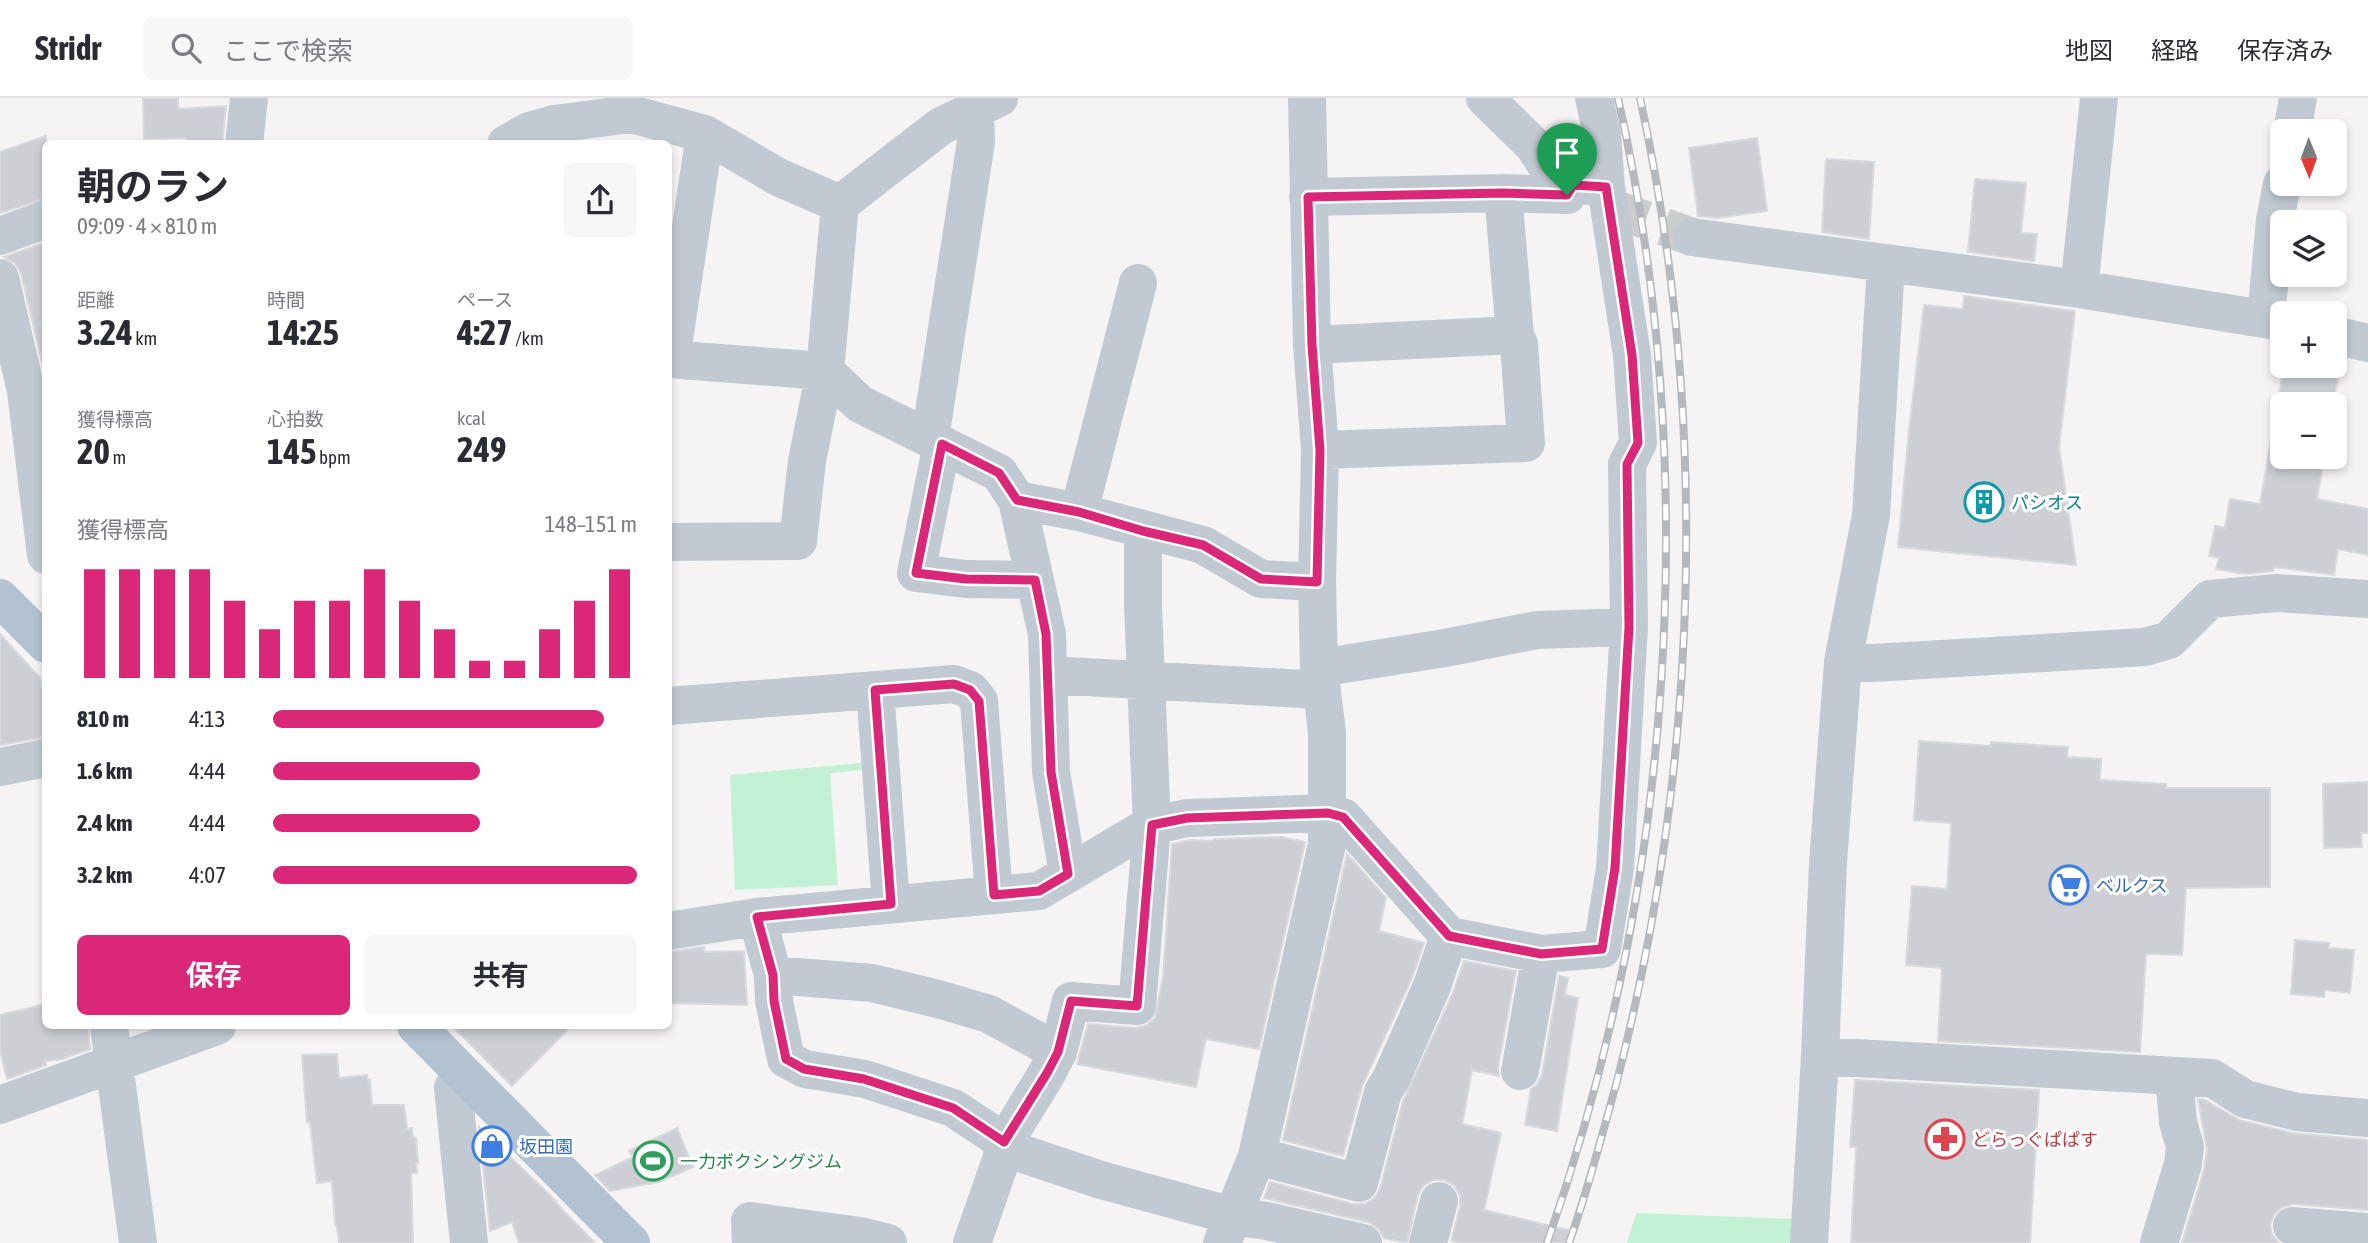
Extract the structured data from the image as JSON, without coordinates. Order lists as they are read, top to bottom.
{
  "places": {
    "building": ["パシオス"],
    "supermarket": ["ベルクス"],
    "pharmacy": ["どらっぐぱぱす"],
    "shop": ["坂田園"],
    "sports": ["一力ボクシングジム"]
  },
  "north": "bottom",
  "page": {
    "header": "Stridr",
    "search": "ここで検索",
    "nav": ["地図", "経路", "保存済み"],
    "map_buttons": ["+", "−"],
    "heading": ["朝のラン", "09:09 · 4 × 810 m"],
    "stats": [
      ["距離", "3.24 km"],
      ["時間", "14:25"],
      ["ペース", "4:27 /km"],
      ["獲得標高", "20 m"],
      ["心拍数", "145 bpm"],
      ["kcal", "249"]
    ],
    "chart": ["獲得標高", "148–151 m"],
    "list": [
      {
        "name": "810 m",
        "note": "4:13"
      },
      {
        "name": "1.6 km",
        "note": "4:44"
      },
      {
        "name": "2.4 km",
        "note": "4:44"
      },
      {
        "name": "3.2 km",
        "note": "4:07"
      }
    ],
    "buttons": ["保存", "共有"]
  }
}
